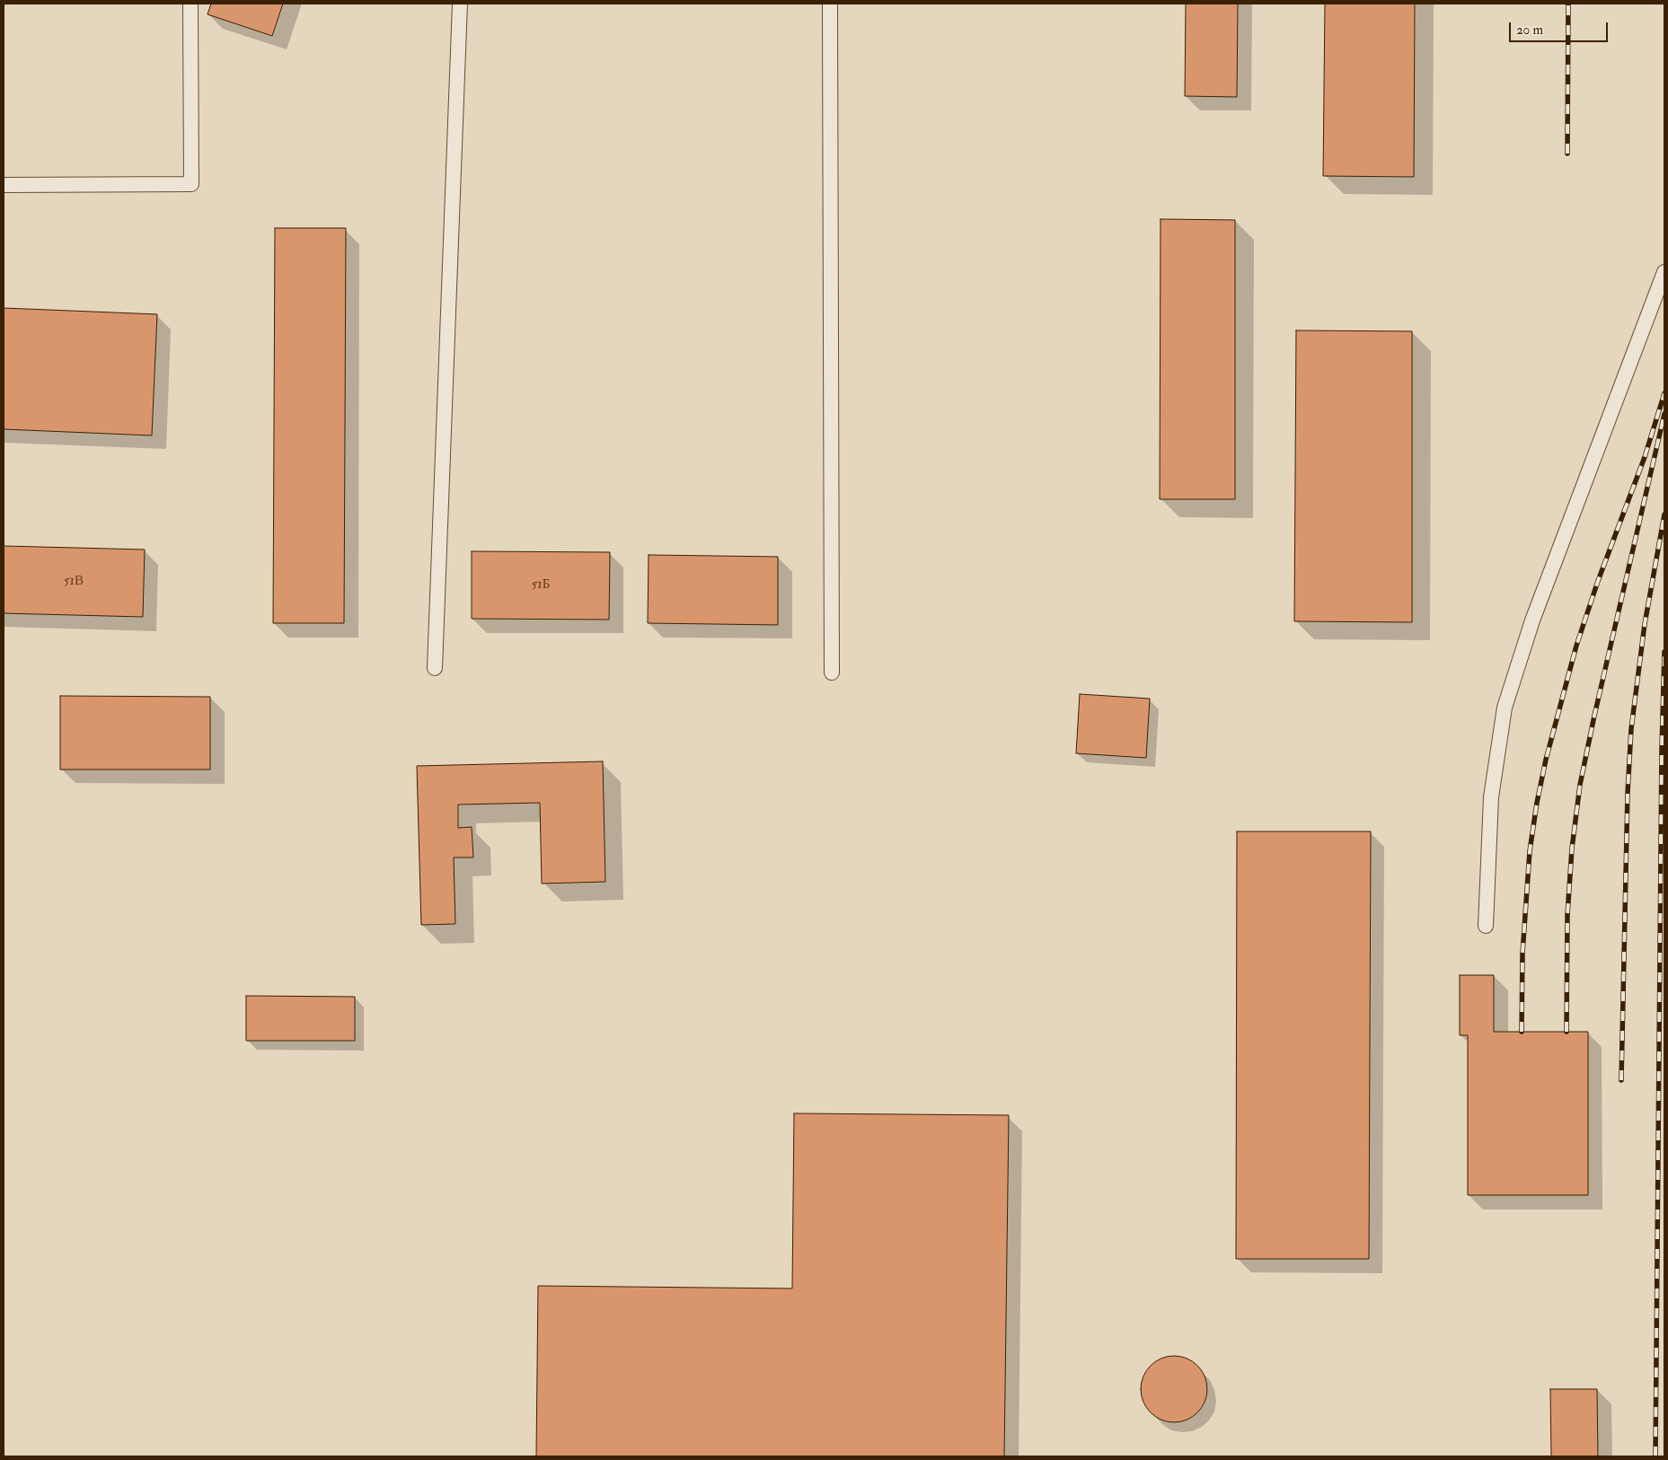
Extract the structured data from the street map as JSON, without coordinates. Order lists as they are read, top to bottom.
{
  "house_numbers": ["51В", "51Б"],
  "scale_bar": "20 m"
}
